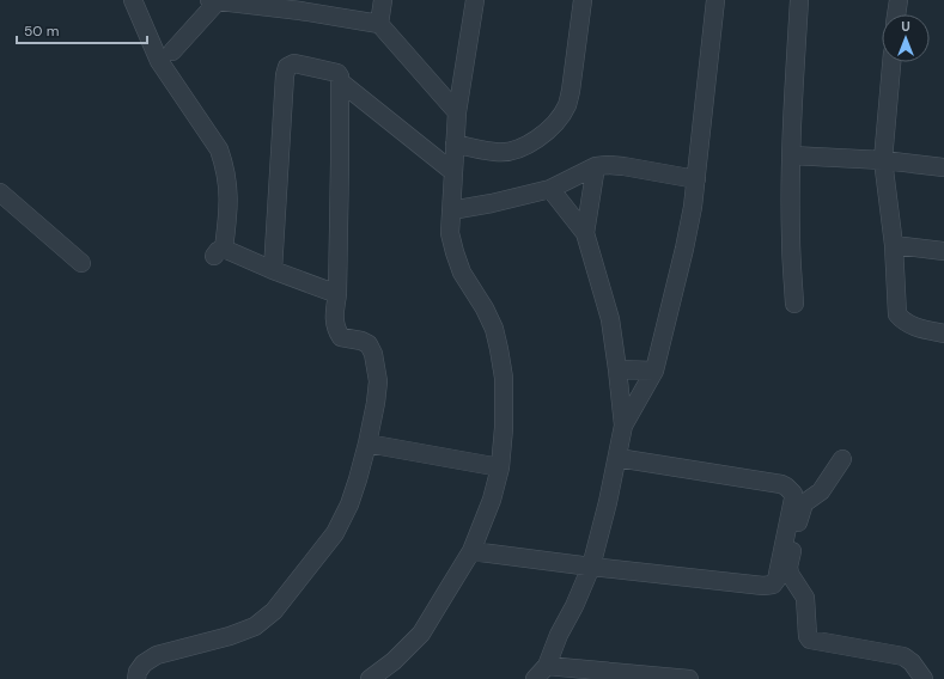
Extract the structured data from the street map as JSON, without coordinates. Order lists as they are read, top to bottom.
{
  "scale_bar": "50 m",
  "north": "top"
}
